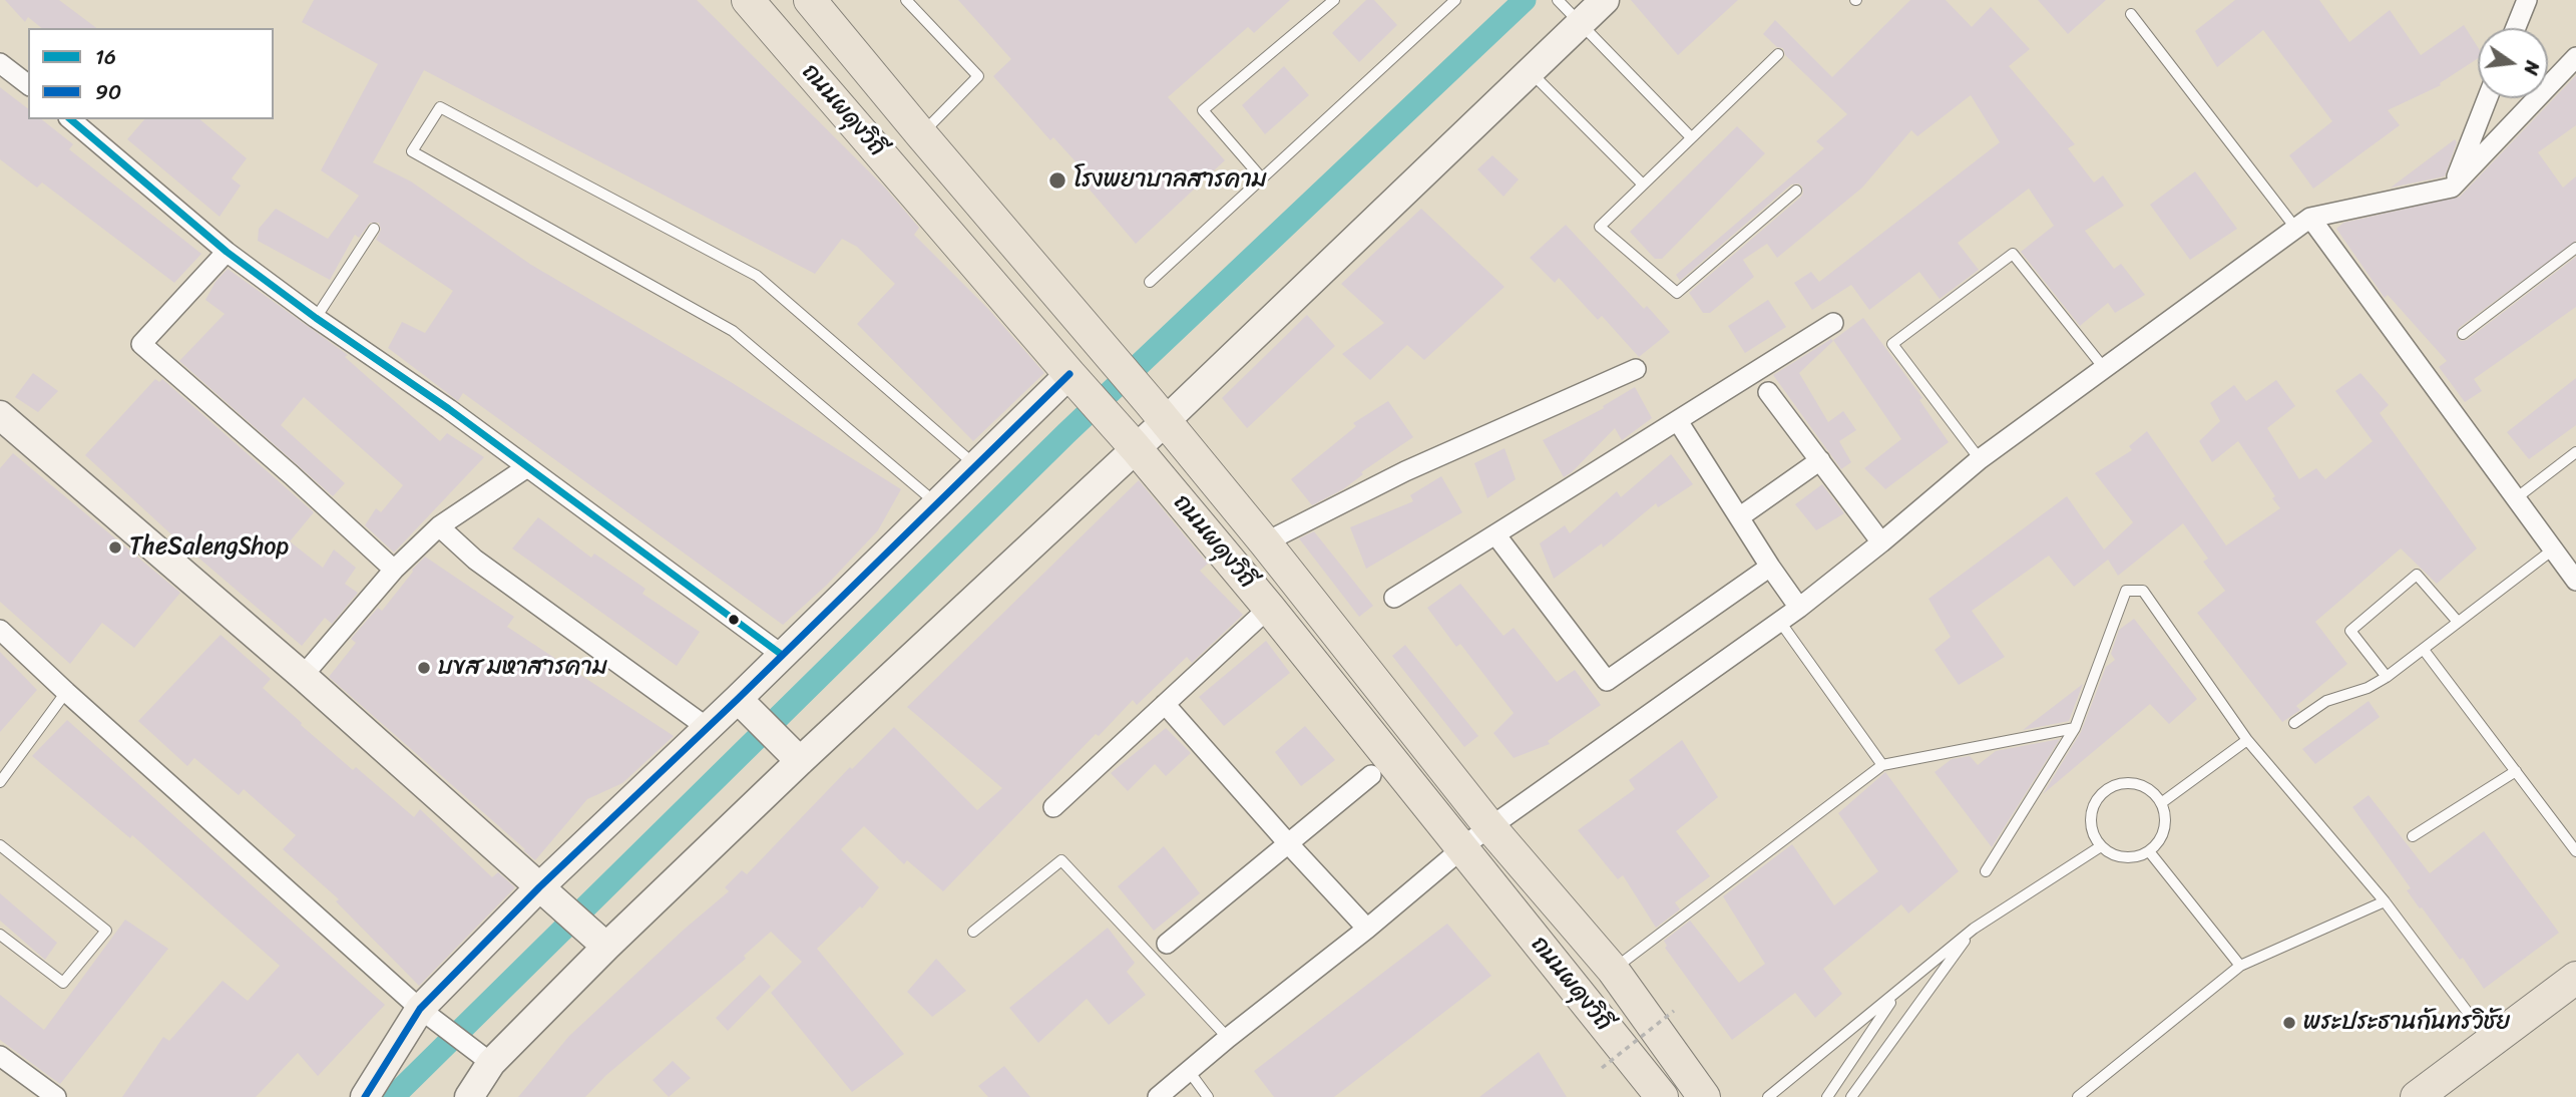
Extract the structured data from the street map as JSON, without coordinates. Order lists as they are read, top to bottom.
{
  "streets": {
    "main road": ["ถนนผดุงวิถี"]
  },
  "places": [
    "โรงพยาบาลสารคาม",
    "TheSalengShop",
    "บขส มหาสารคาม",
    "พระประธานกันทรวิชัย"
  ],
  "lines": ["transit line 16", "transit line 90"],
  "legend": ["16", "90"],
  "north": "right"
}
